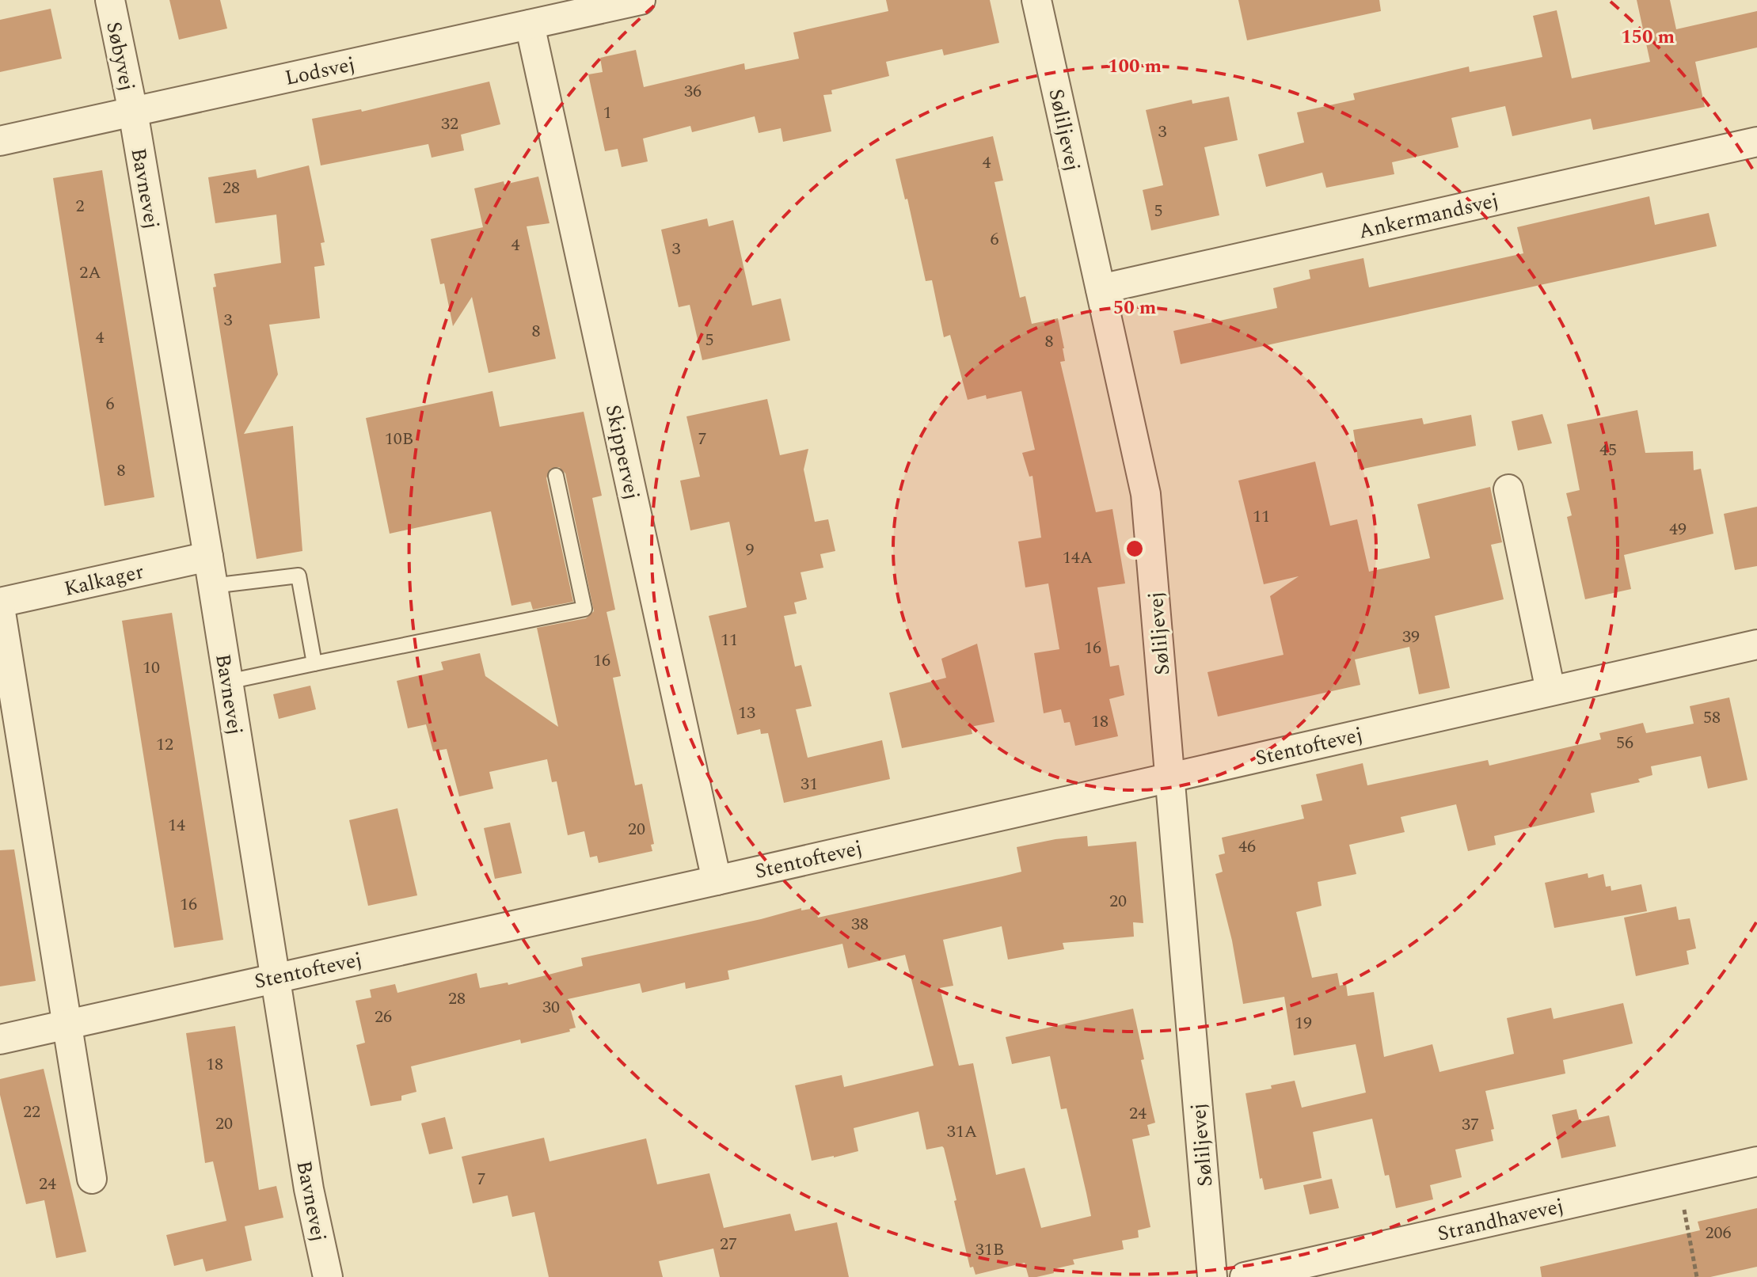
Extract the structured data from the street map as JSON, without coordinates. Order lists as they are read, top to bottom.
{
  "streets": {
    "street": [
      "Søbyvej",
      "Lodsvej",
      "Søliljevej",
      "Bavnevej",
      "Ankermandsvej",
      "Skippervej",
      "Kalkager",
      "Stentoftevej",
      "Strandhavevej"
    ]
  },
  "crossings": [
    ["Søbyvej", "Lodsvej"],
    ["Søbyvej", "Bavnevej"],
    ["Lodsvej", "Bavnevej"],
    ["Lodsvej", "Skippervej"],
    ["Søliljevej", "Ankermandsvej"],
    ["Søliljevej", "Stentoftevej"],
    ["Bavnevej", "Kalkager"],
    ["Bavnevej", "Stentoftevej"],
    ["Skippervej", "Stentoftevej"]
  ],
  "house_numbers": [
    "36",
    "1",
    "32",
    "3",
    "4",
    "28",
    "2",
    "5",
    "6",
    "4",
    "3",
    "2A",
    "3",
    "8",
    "4",
    "5",
    "8",
    "6",
    "10B",
    "7",
    "45",
    "8",
    "11",
    "49",
    "9",
    "14A",
    "39",
    "11",
    "16",
    "16",
    "10",
    "13",
    "58",
    "18",
    "56",
    "12",
    "31",
    "14",
    "20",
    "46",
    "20",
    "16",
    "38",
    "28",
    "30",
    "26",
    "19",
    "18",
    "22",
    "24",
    "20",
    "37",
    "31A",
    "7",
    "24",
    "206",
    "27",
    "31B"
  ],
  "rings": ["150 m", "100 m", "50 m"]
}
